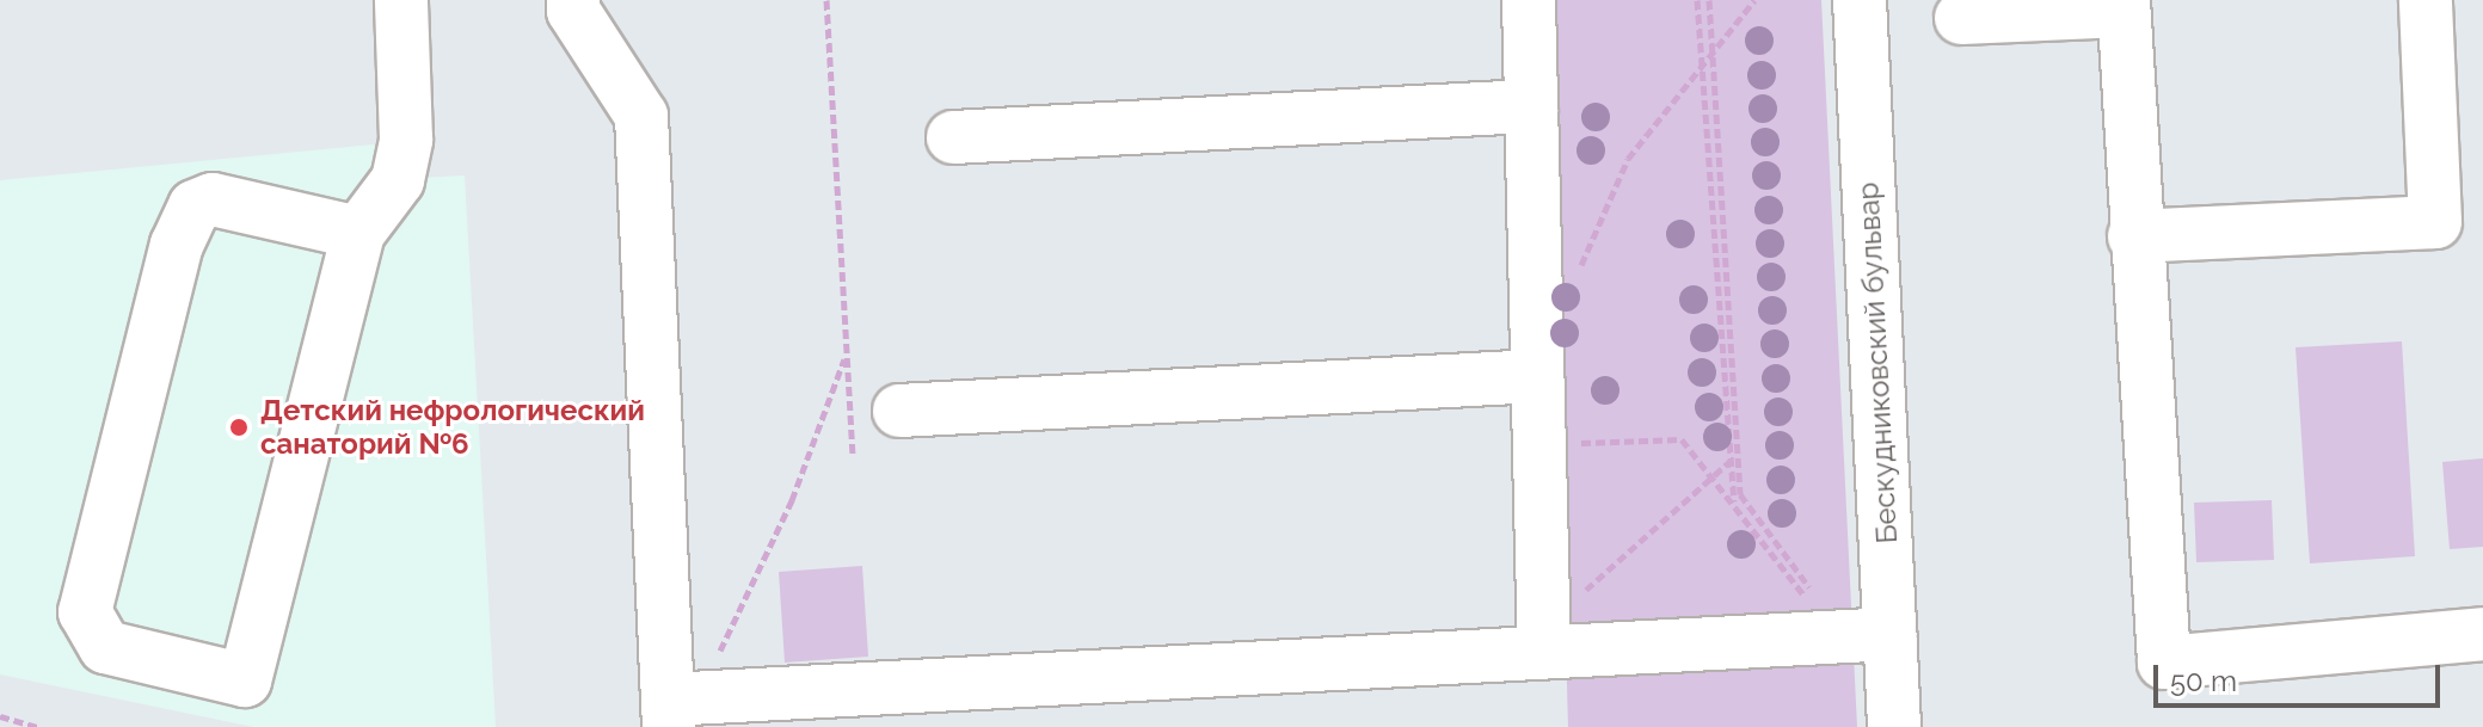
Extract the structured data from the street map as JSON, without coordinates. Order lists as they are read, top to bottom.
{
  "streets": {
    "street": ["Бескудниковский бульвар"]
  },
  "places": ["Детский нефрологический санаторий №6"],
  "scale_bar": "50 m"
}
